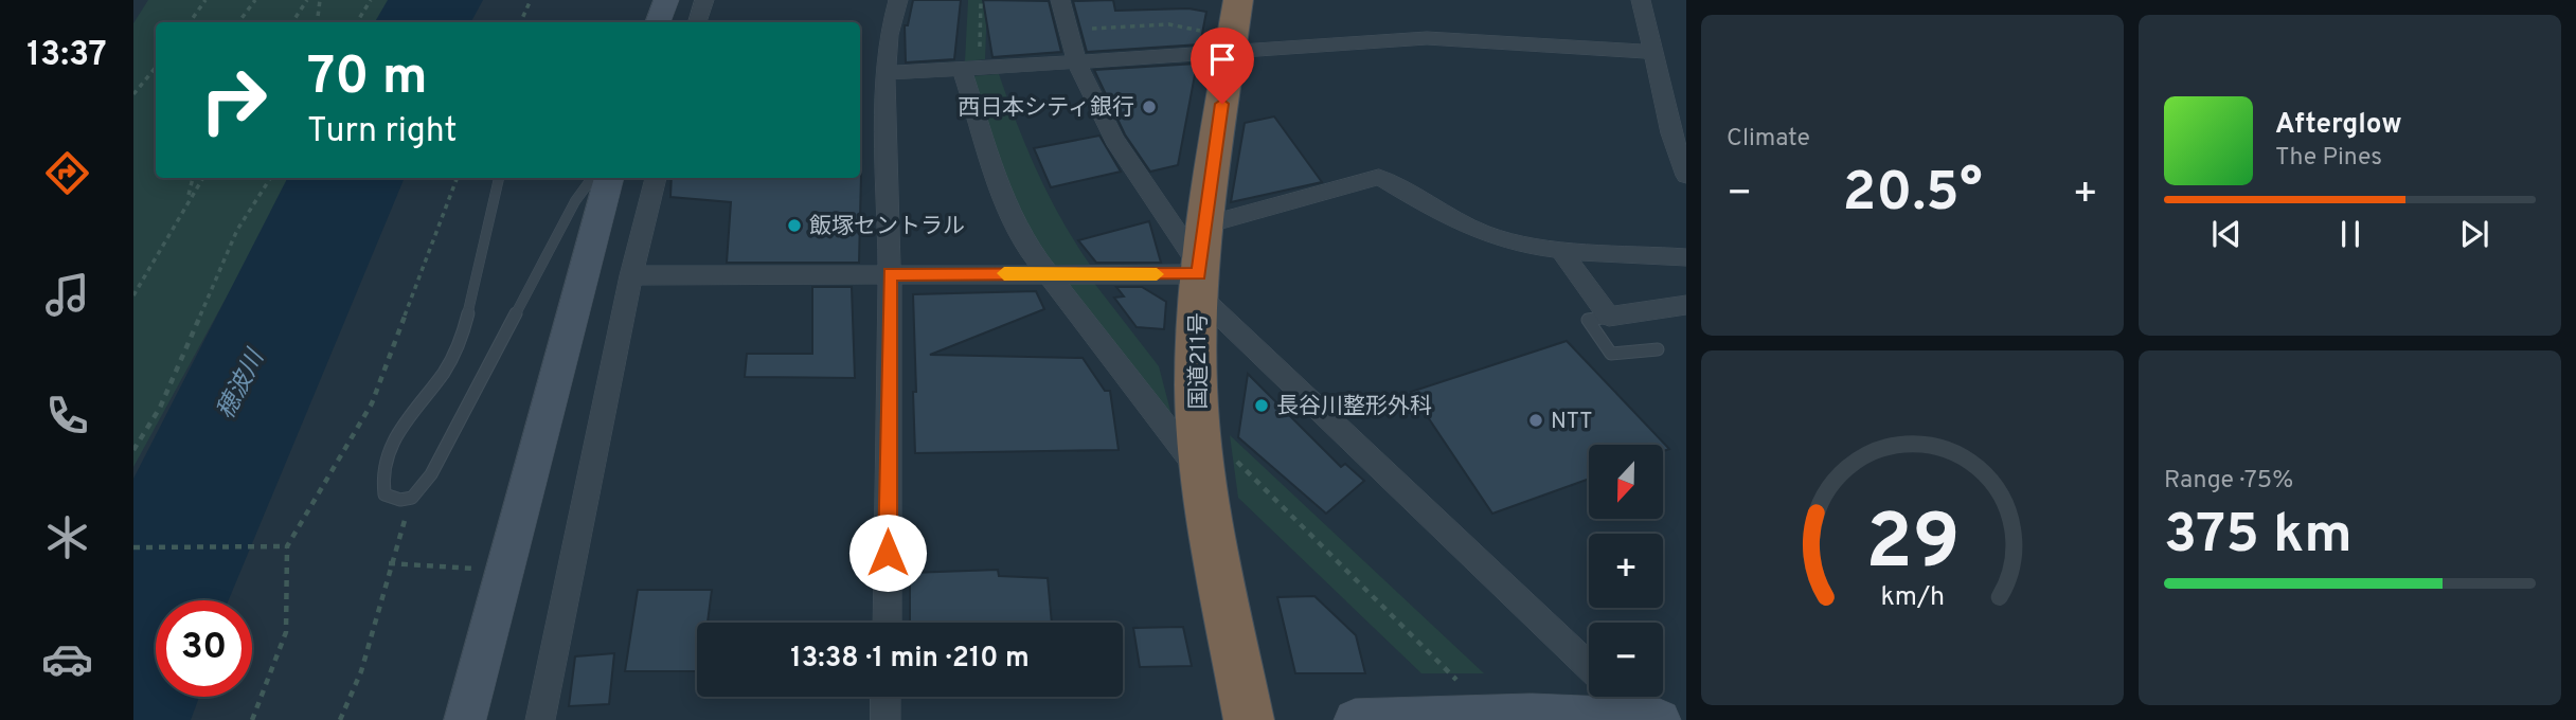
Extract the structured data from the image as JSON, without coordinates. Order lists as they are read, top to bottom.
{
  "streets": {
    "highway": ["国道211号"]
  },
  "water": ["穂波川"],
  "places": [
    "西日本シティ銀行",
    "飯塚セントラル",
    "長谷川整形外科",
    "NTT"
  ],
  "north": "bottom",
  "page": {
    "tabs": "13:37",
    "tile": [
      "Climate",
      ["Range · 75%", "375 km"]
    ],
    "turn": ["70 m", "Turn right"],
    "song": ["Afterglow", "The Pines"],
    "heat": ["−", "20.5°", "+"],
    "map_buttons": ["+", "−"],
    "limit": "30",
    "trip": "13:38 · 1 min · 210 m",
    "gauge": ["29", "km/h"]
  }
}
